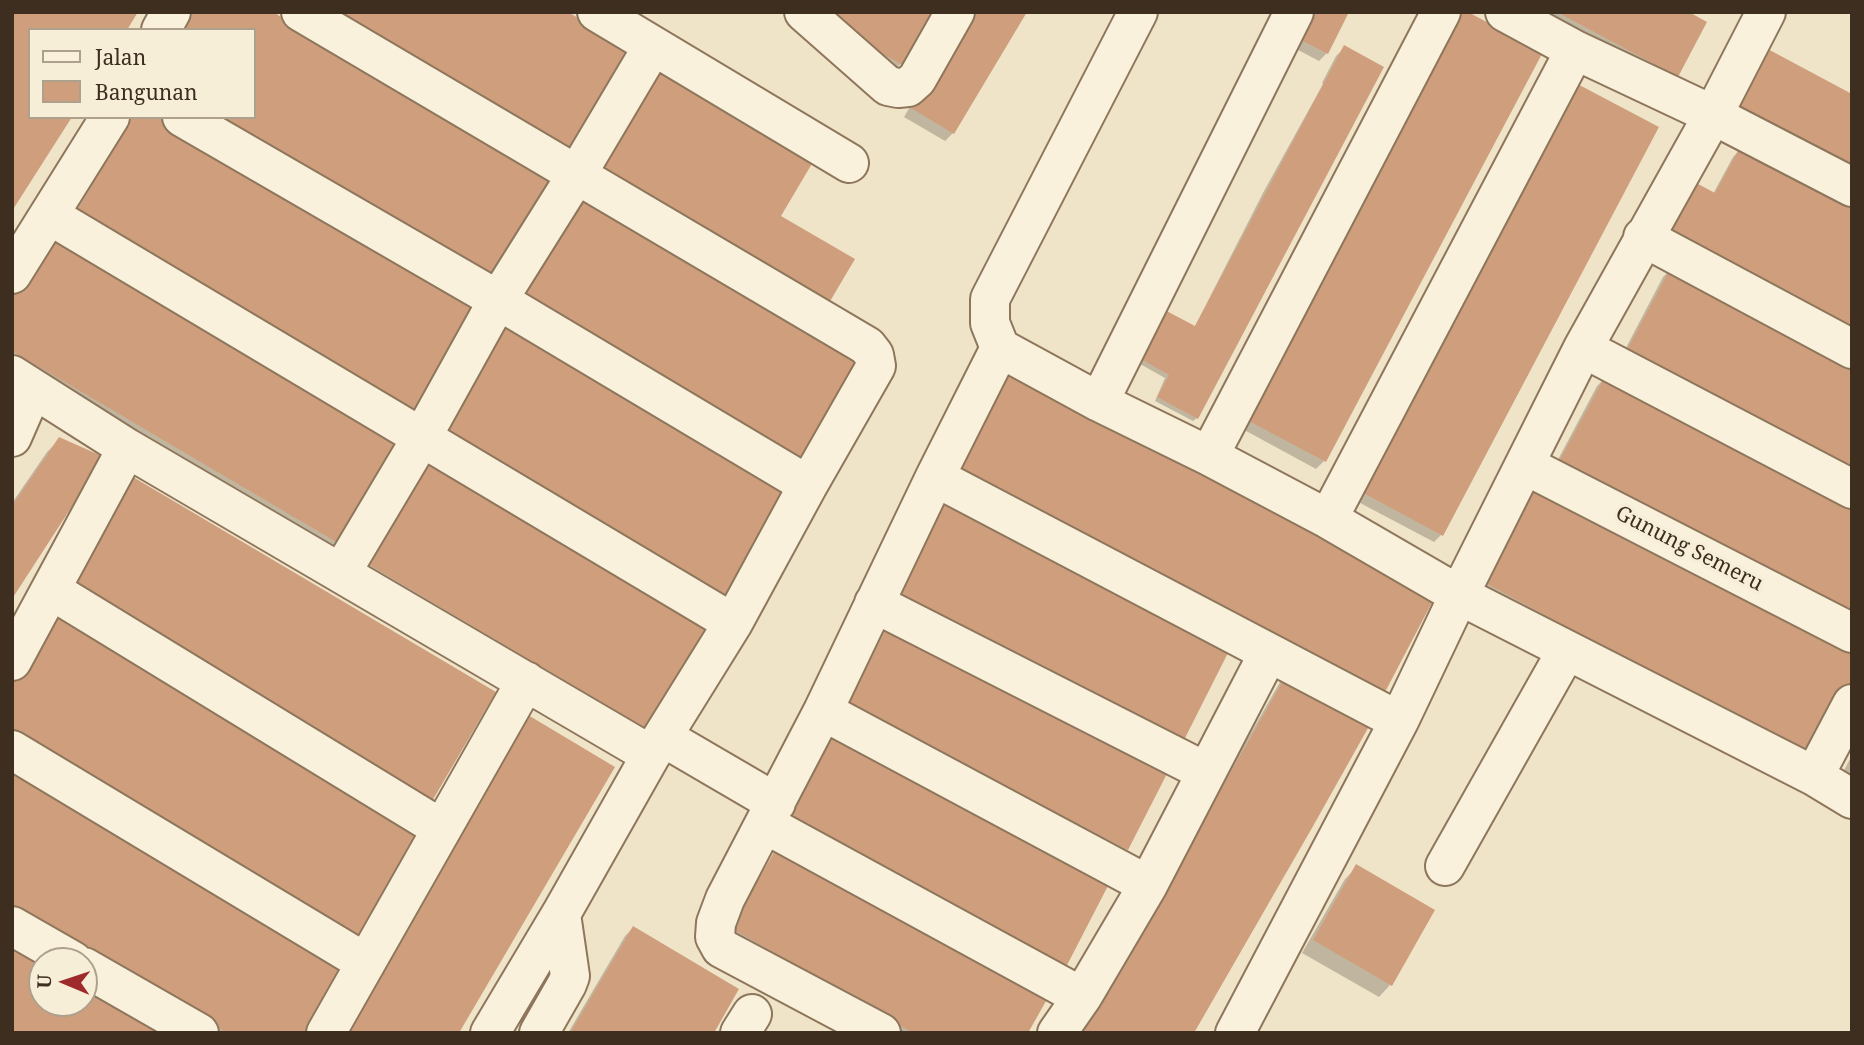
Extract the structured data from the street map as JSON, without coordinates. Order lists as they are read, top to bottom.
{
  "streets": {
    "street": ["Gunung Semeru"]
  },
  "legend": ["Jalan", "Bangunan"],
  "north": "left"
}
